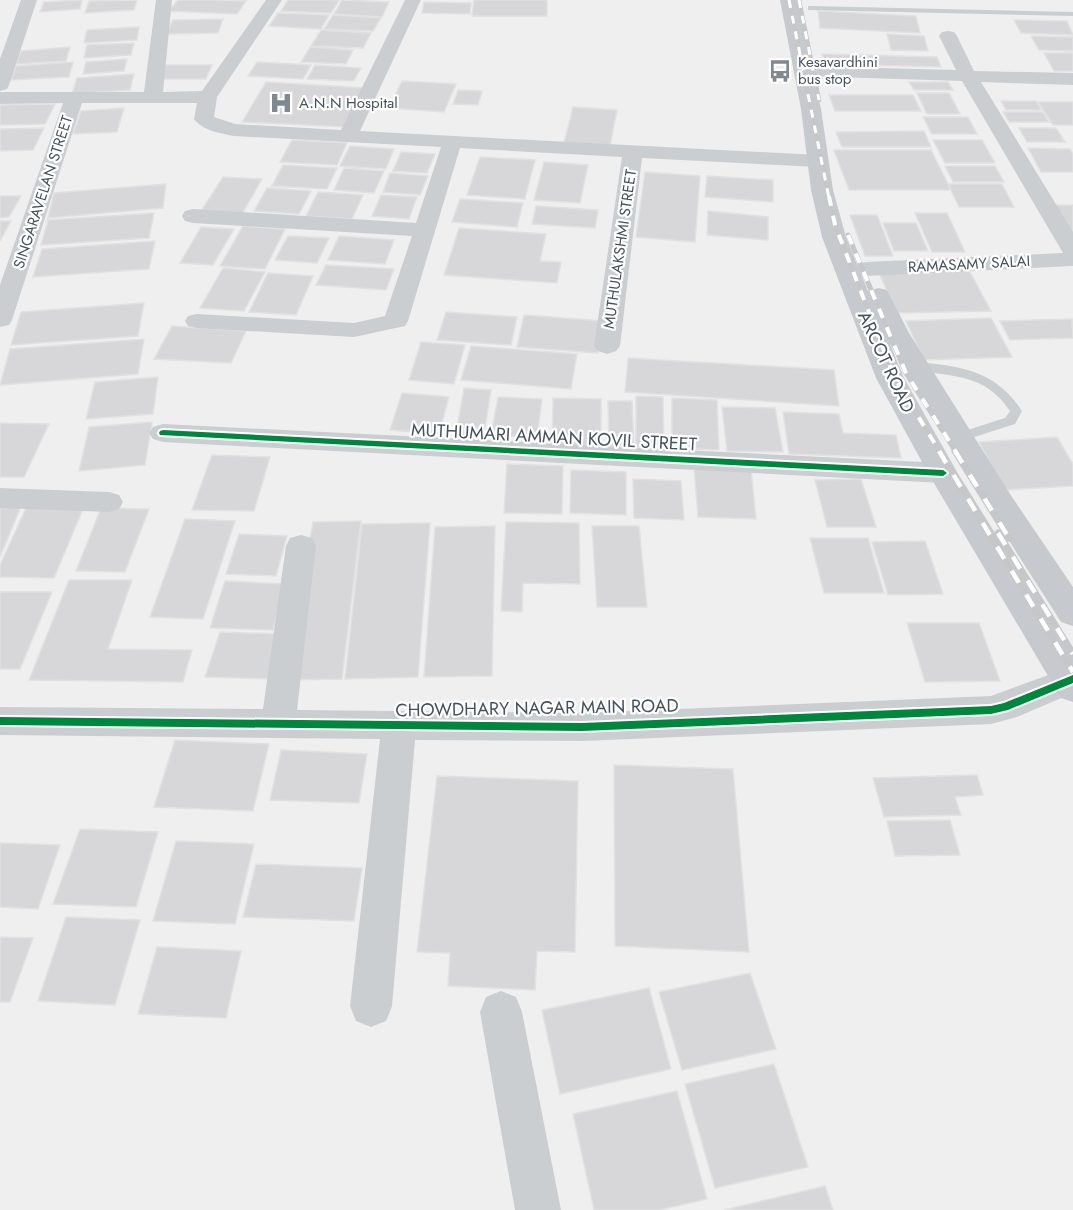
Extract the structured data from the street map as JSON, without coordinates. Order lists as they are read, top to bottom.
{
  "streets": {
    "main road": ["ARCOT ROAD"],
    "street": [
      "SINGARAVELAN STREET",
      "MUTHULAKSHMI STREET",
      "RAMASAMY SALAI",
      "MUTHUMARI AMMAN KOVIL STREET",
      "CHOWDHARY NAGAR MAIN ROAD"
    ]
  },
  "crossings": [
    ["RAMASAMY SALAI", "ARCOT ROAD"],
    ["ARCOT ROAD", "MUTHUMARI AMMAN KOVIL STREET"],
    ["ARCOT ROAD", "CHOWDHARY NAGAR MAIN ROAD"]
  ],
  "places": {
    "bus stop": ["Kesavardhini bus stop"],
    "hospital": ["A.N.N Hospital"]
  }
}
